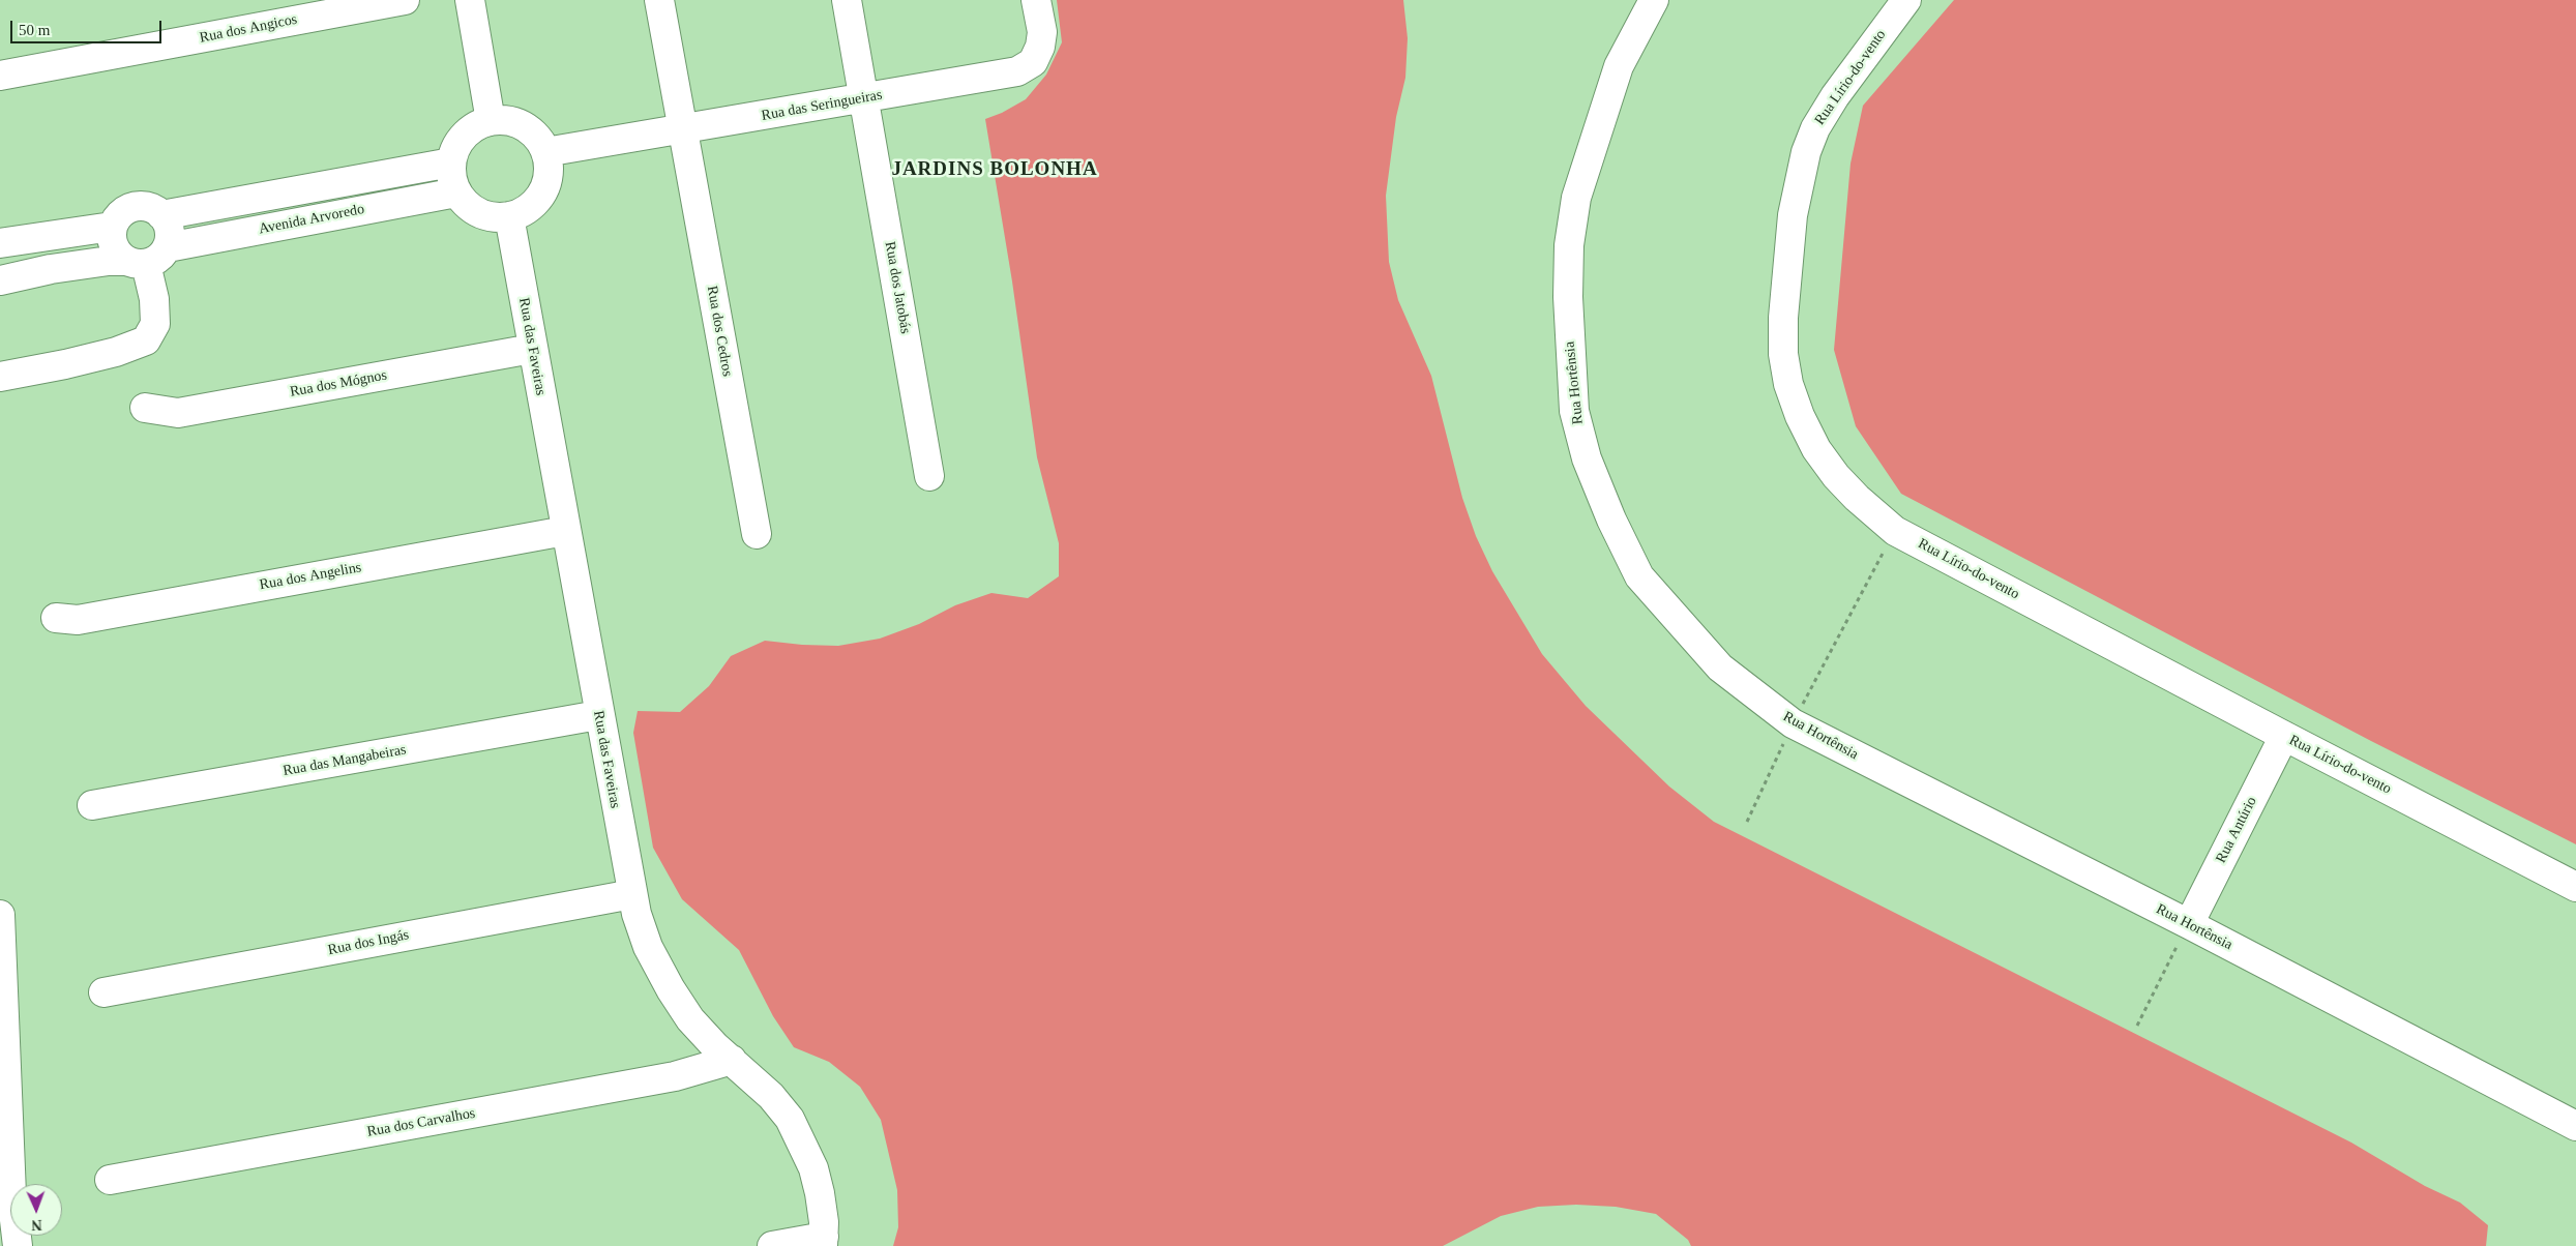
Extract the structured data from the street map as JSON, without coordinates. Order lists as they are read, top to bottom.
{
  "streets": {
    "street": [
      "Rua dos Angicos",
      "Rua Lírio-do-vento",
      "Rua das Seringueiras",
      "Avenida Arvoredo",
      "Rua dos Jatobás",
      "Rua dos Cedros",
      "Rua das Faveiras",
      "Rua Hortênsia",
      "Rua dos Mógnos",
      "Rua dos Angelins",
      "Rua das Mangabeiras",
      "Rua Antúrio",
      "Rua dos Ingás",
      "Rua dos Carvalhos"
    ]
  },
  "crossings": [
    ["Rua Lírio-do-vento", "Rua Antúrio"],
    ["Rua das Seringueiras", "Avenida Arvoredo"],
    ["Rua das Seringueiras", "Rua dos Jatobás"],
    ["Rua das Seringueiras", "Rua dos Cedros"],
    ["Rua das Seringueiras", "Rua das Faveiras"],
    ["Avenida Arvoredo", "Rua das Faveiras"],
    ["Rua das Faveiras", "Rua dos Mógnos"],
    ["Rua das Faveiras", "Rua dos Angelins"],
    ["Rua das Faveiras", "Rua das Mangabeiras"],
    ["Rua das Faveiras", "Rua dos Ingás"],
    ["Rua das Faveiras", "Rua dos Carvalhos"],
    ["Rua Hortênsia", "Rua Antúrio"]
  ],
  "districts": ["JARDINS BOLONHA"],
  "scale_bar": "50 m",
  "north": "bottom"
}
